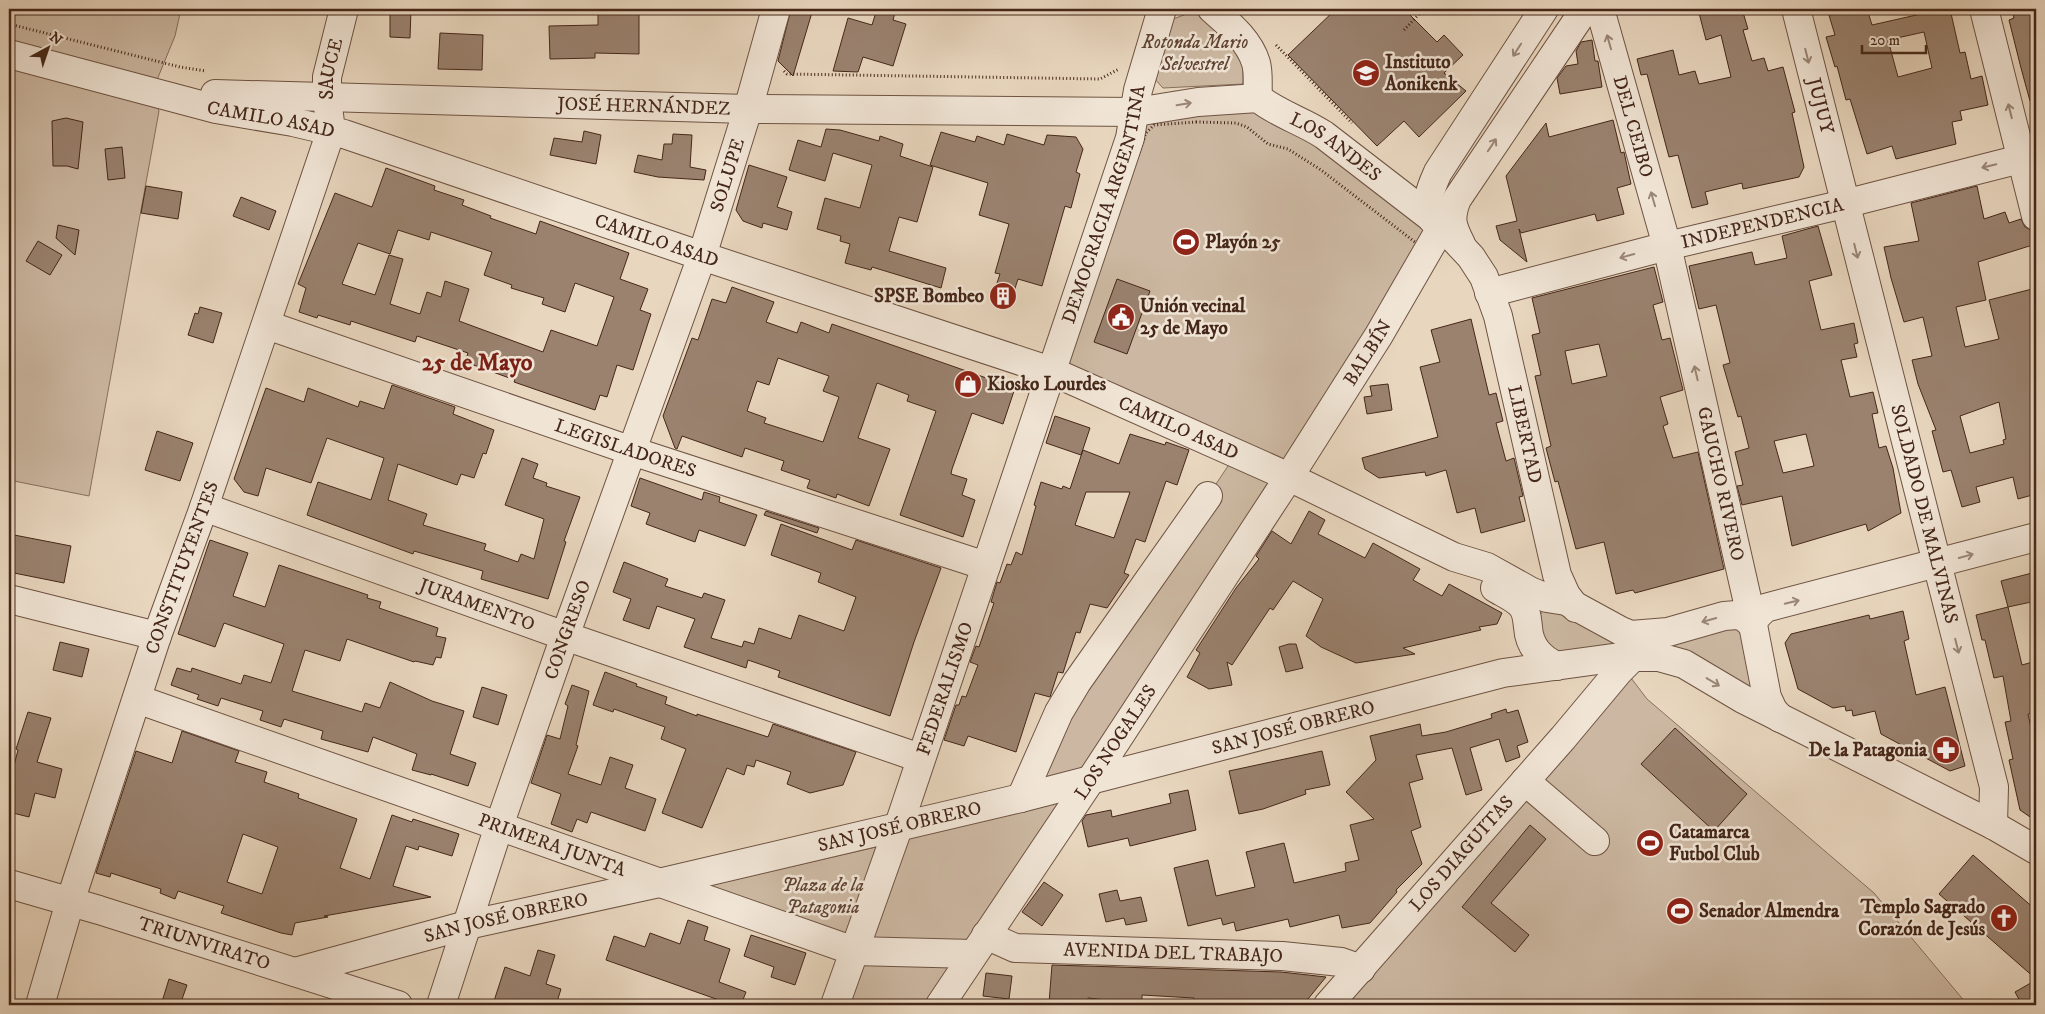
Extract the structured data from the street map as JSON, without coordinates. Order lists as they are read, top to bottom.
{
  "streets": {
    "street": [
      "SAUCE",
      "JUJUY",
      "JOSÉ HERNÁNDEZ",
      "CAMILO ASAD",
      "DEL CEIBO",
      "LOS ANDES",
      "SOLUPE",
      "DEMOCRACIA ARGENTINA",
      "INDEPENDENCIA",
      "BALBÍN",
      "LIBERTAD",
      "LEGISLADORES",
      "GAUCHO RIVERO",
      "SOLDADO DE MALVINAS",
      "CONSTITUYENTES",
      "JURAMENTO",
      "CONGRESO",
      "FEDERALISMO",
      "SAN JOSÉ OBRERO",
      "LOS NOGALES",
      "PRIMERA JUNTA",
      "LOS DIAGUITAS",
      "TRIUNVIRATO",
      "AVENIDA DEL TRABAJO"
    ]
  },
  "crossings": [
    ["SAUCE", "JOSÉ HERNÁNDEZ"],
    ["SAUCE", "CAMILO ASAD"],
    ["SAUCE", "CONSTITUYENTES"],
    ["JUJUY", "INDEPENDENCIA"],
    ["JUJUY", "SOLDADO DE MALVINAS"],
    ["JOSÉ HERNÁNDEZ", "CAMILO ASAD"],
    ["JOSÉ HERNÁNDEZ", "SOLUPE"],
    ["JOSÉ HERNÁNDEZ", "DEMOCRACIA ARGENTINA"],
    ["CAMILO ASAD", "SOLUPE"],
    ["CAMILO ASAD", "DEMOCRACIA ARGENTINA"],
    ["CAMILO ASAD", "BALBÍN"],
    ["CAMILO ASAD", "CONSTITUYENTES"],
    ["CAMILO ASAD", "CONGRESO"],
    ["CAMILO ASAD", "FEDERALISMO"],
    ["CAMILO ASAD", "LOS NOGALES"],
    ["DEL CEIBO", "INDEPENDENCIA"],
    ["DEL CEIBO", "GAUCHO RIVERO"],
    ["LOS ANDES", "INDEPENDENCIA"],
    ["LOS ANDES", "BALBÍN"],
    ["LOS ANDES", "LIBERTAD"],
    ["SOLUPE", "CONGRESO"],
    ["DEMOCRACIA ARGENTINA", "FEDERALISMO"],
    ["INDEPENDENCIA", "LIBERTAD"],
    ["INDEPENDENCIA", "GAUCHO RIVERO"],
    ["INDEPENDENCIA", "SOLDADO DE MALVINAS"],
    ["BALBÍN", "LOS NOGALES"],
    ["LIBERTAD", "GAUCHO RIVERO"],
    ["LEGISLADORES", "CONSTITUYENTES"],
    ["LEGISLADORES", "CONGRESO"],
    ["LEGISLADORES", "FEDERALISMO"],
    ["GAUCHO RIVERO", "SOLDADO DE MALVINAS"],
    ["GAUCHO RIVERO", "SAN JOSÉ OBRERO"],
    ["CONSTITUYENTES", "JURAMENTO"],
    ["CONSTITUYENTES", "PRIMERA JUNTA"],
    ["CONSTITUYENTES", "TRIUNVIRATO"],
    ["JURAMENTO", "CONGRESO"],
    ["JURAMENTO", "FEDERALISMO"],
    ["CONGRESO", "SAN JOSÉ OBRERO"],
    ["CONGRESO", "PRIMERA JUNTA"],
    ["FEDERALISMO", "SAN JOSÉ OBRERO"],
    ["FEDERALISMO", "PRIMERA JUNTA"],
    ["SAN JOSÉ OBRERO", "LOS NOGALES"],
    ["SAN JOSÉ OBRERO", "PRIMERA JUNTA"],
    ["SAN JOSÉ OBRERO", "LOS DIAGUITAS"],
    ["SAN JOSÉ OBRERO", "TRIUNVIRATO"],
    ["LOS NOGALES", "PRIMERA JUNTA"],
    ["LOS NOGALES", "AVENIDA DEL TRABAJO"],
    ["PRIMERA JUNTA", "AVENIDA DEL TRABAJO"],
    ["LOS DIAGUITAS", "AVENIDA DEL TRABAJO"]
  ],
  "one_way": [
    "DEL CEIBO",
    "INDEPENDENCIA",
    "LIBERTAD",
    "GAUCHO RIVERO",
    "SOLDADO DE MALVINAS"
  ],
  "districts": ["25 de Mayo"],
  "parks": ["Rotonda Mario Selvestrel", "Plaza de la Patagonia"],
  "places": {
    "school or university": ["Instituto Aonikenk"],
    "sports": ["Playón 25", "Catamarca Futbol Club", "Senador Almendra"],
    "building": ["SPSE Bombeo"],
    "public building": ["Unión vecinal 25 de Mayo"],
    "shop": ["Kiosko Lourdes"],
    "pharmacy": ["De la Patagonia"],
    "church": ["Templo Sagrado Corazón de Jesús"]
  },
  "scale_bar": "20 m",
  "north": "top right"
}
